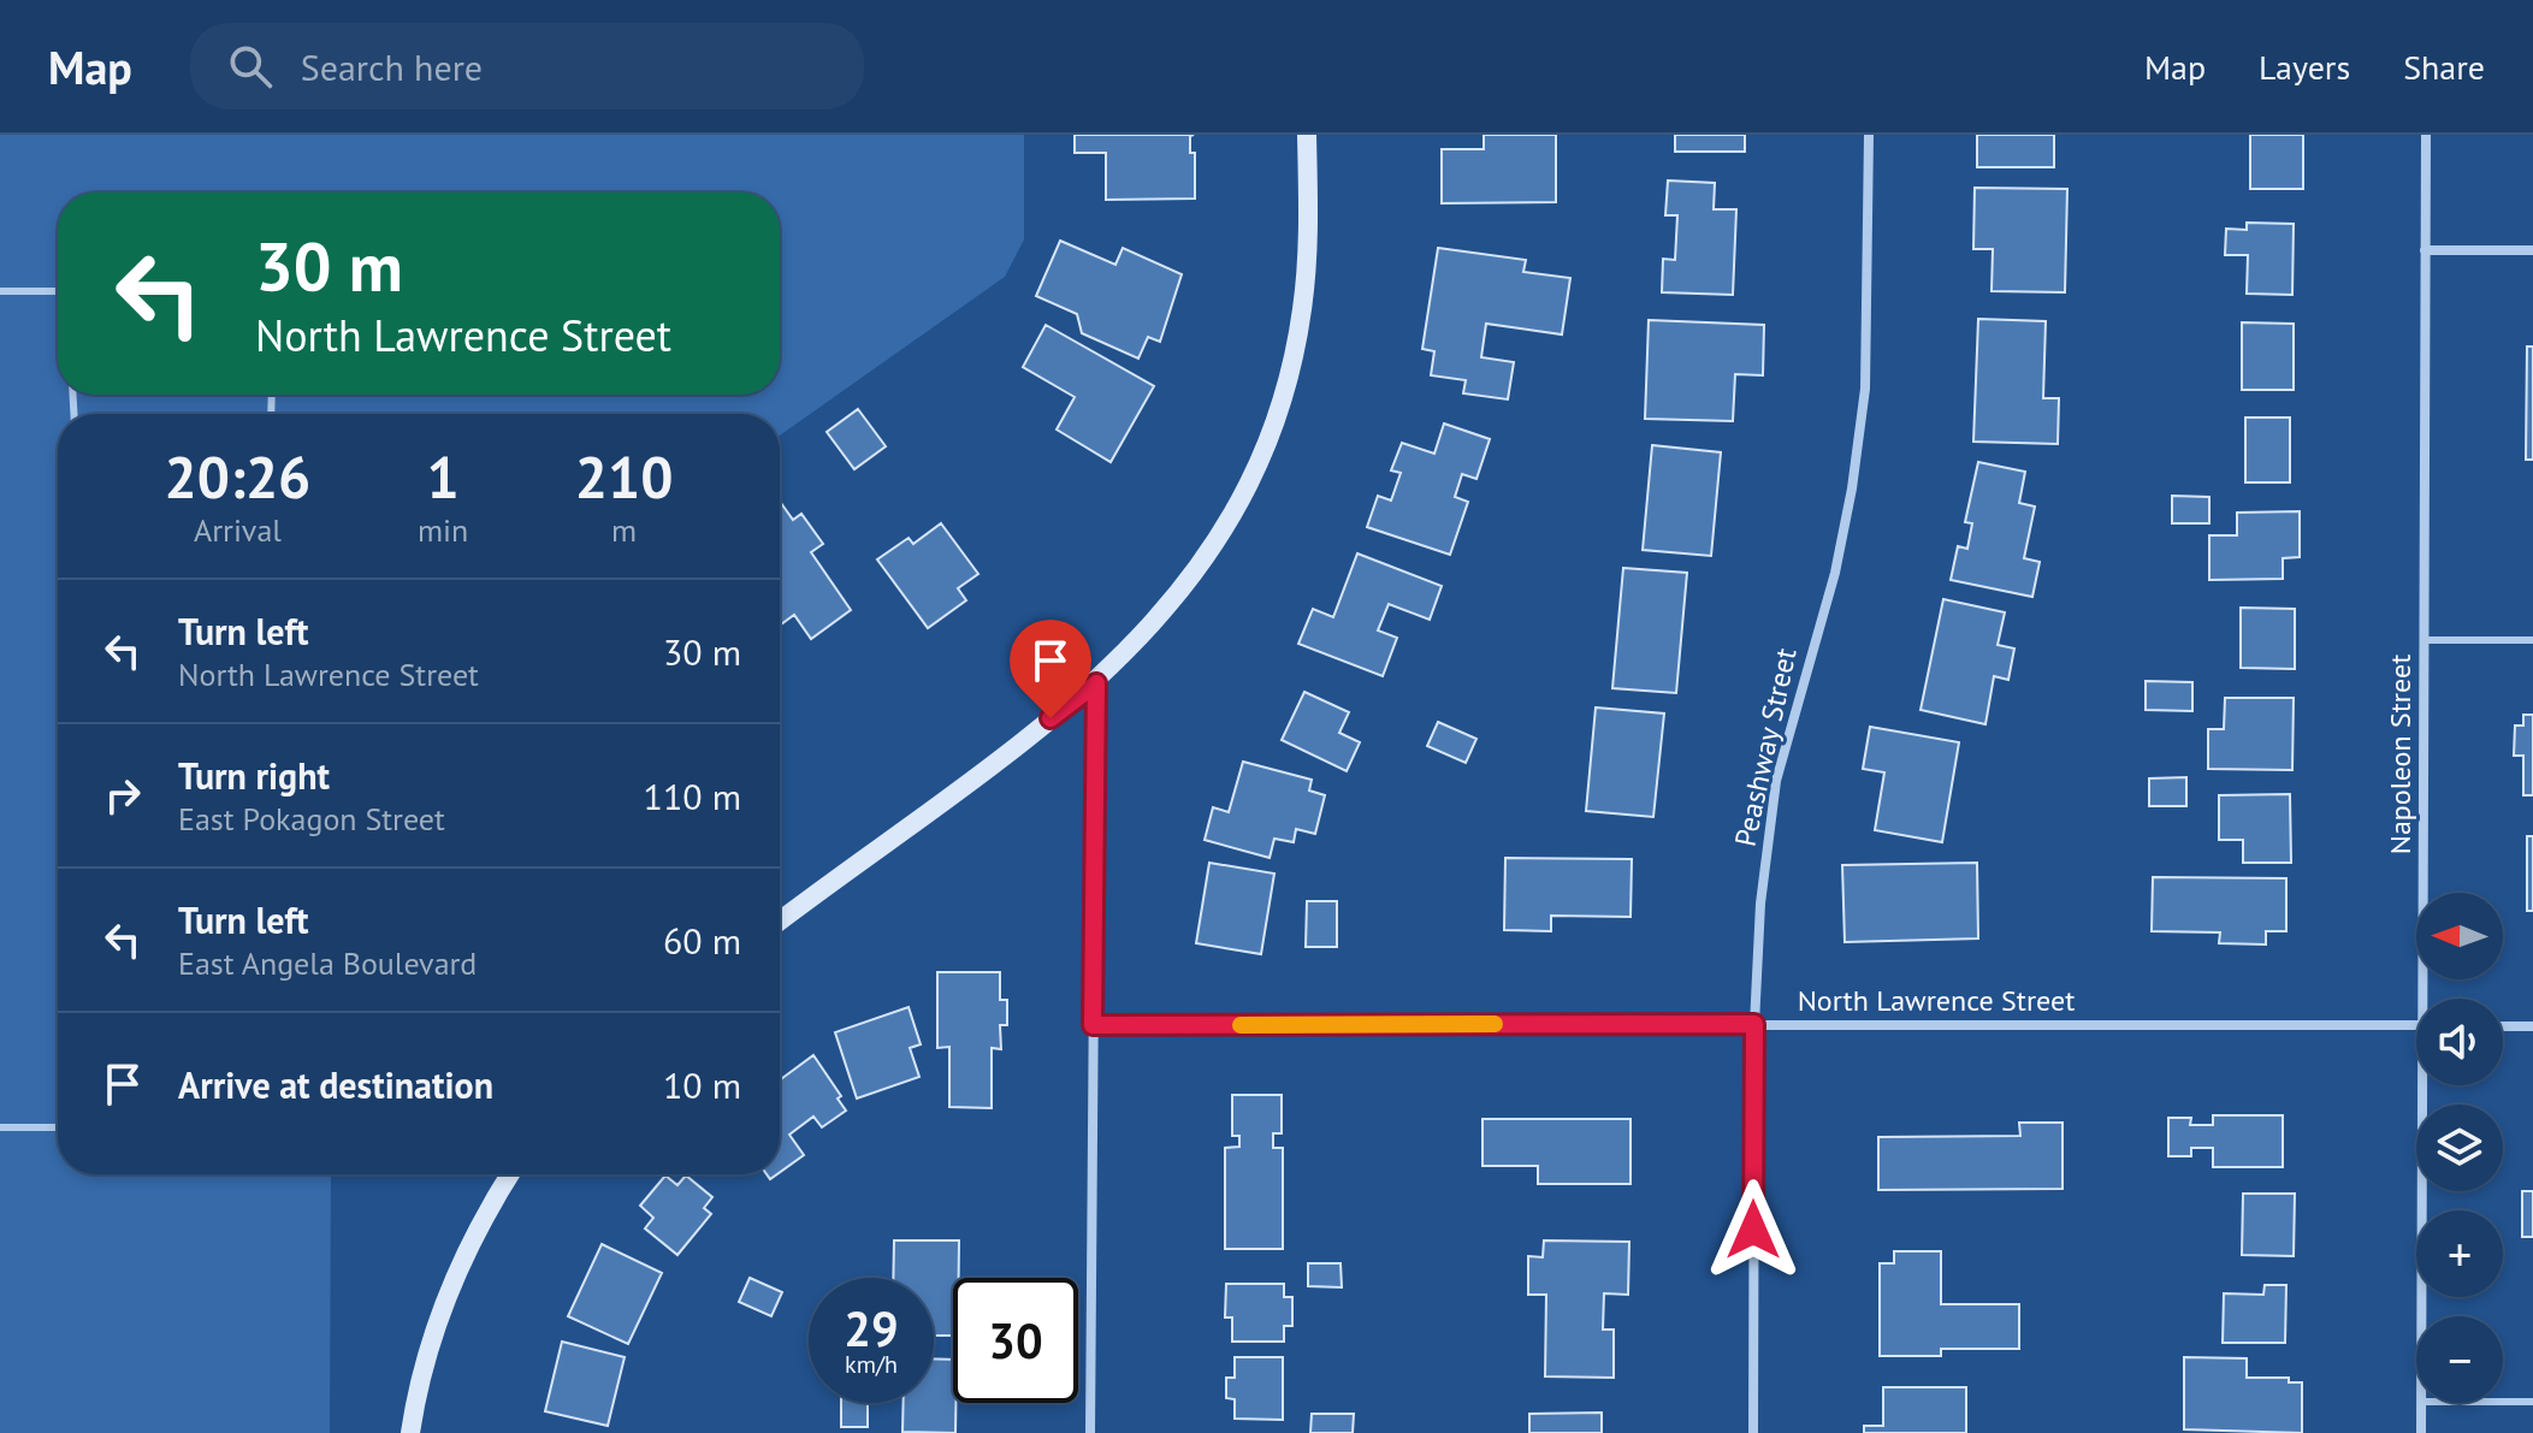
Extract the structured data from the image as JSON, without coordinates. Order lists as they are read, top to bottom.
{
  "streets": {
    "street": ["Peashway Street", "Napoleon Street", "North Lawrence Street"]
  },
  "crossings": [
    ["Peashway Street", "North Lawrence Street"]
  ],
  "north": "left",
  "page": {
    "header": "Map",
    "search": "Search here",
    "nav": ["Map", "Layers", "Share"],
    "turn": ["30 m", "North Lawrence Street"],
    "eta": [
      "20:26",
      "Arrival",
      "1",
      "min",
      "210",
      "m"
    ],
    "list": [
      {
        "name": "Turn left",
        "note": "North Lawrence Street",
        "value": "30 m"
      },
      {
        "name": "Turn right",
        "note": "East Pokagon Street",
        "value": "110 m"
      },
      {
        "name": "Turn left",
        "note": "East Angela Boulevard",
        "value": "60 m"
      },
      {
        "name": "Arrive at destination",
        "value": "10 m"
      }
    ],
    "map_buttons": ["+", "−"],
    "speed": "29 km/h",
    "limit": "30"
  }
}
